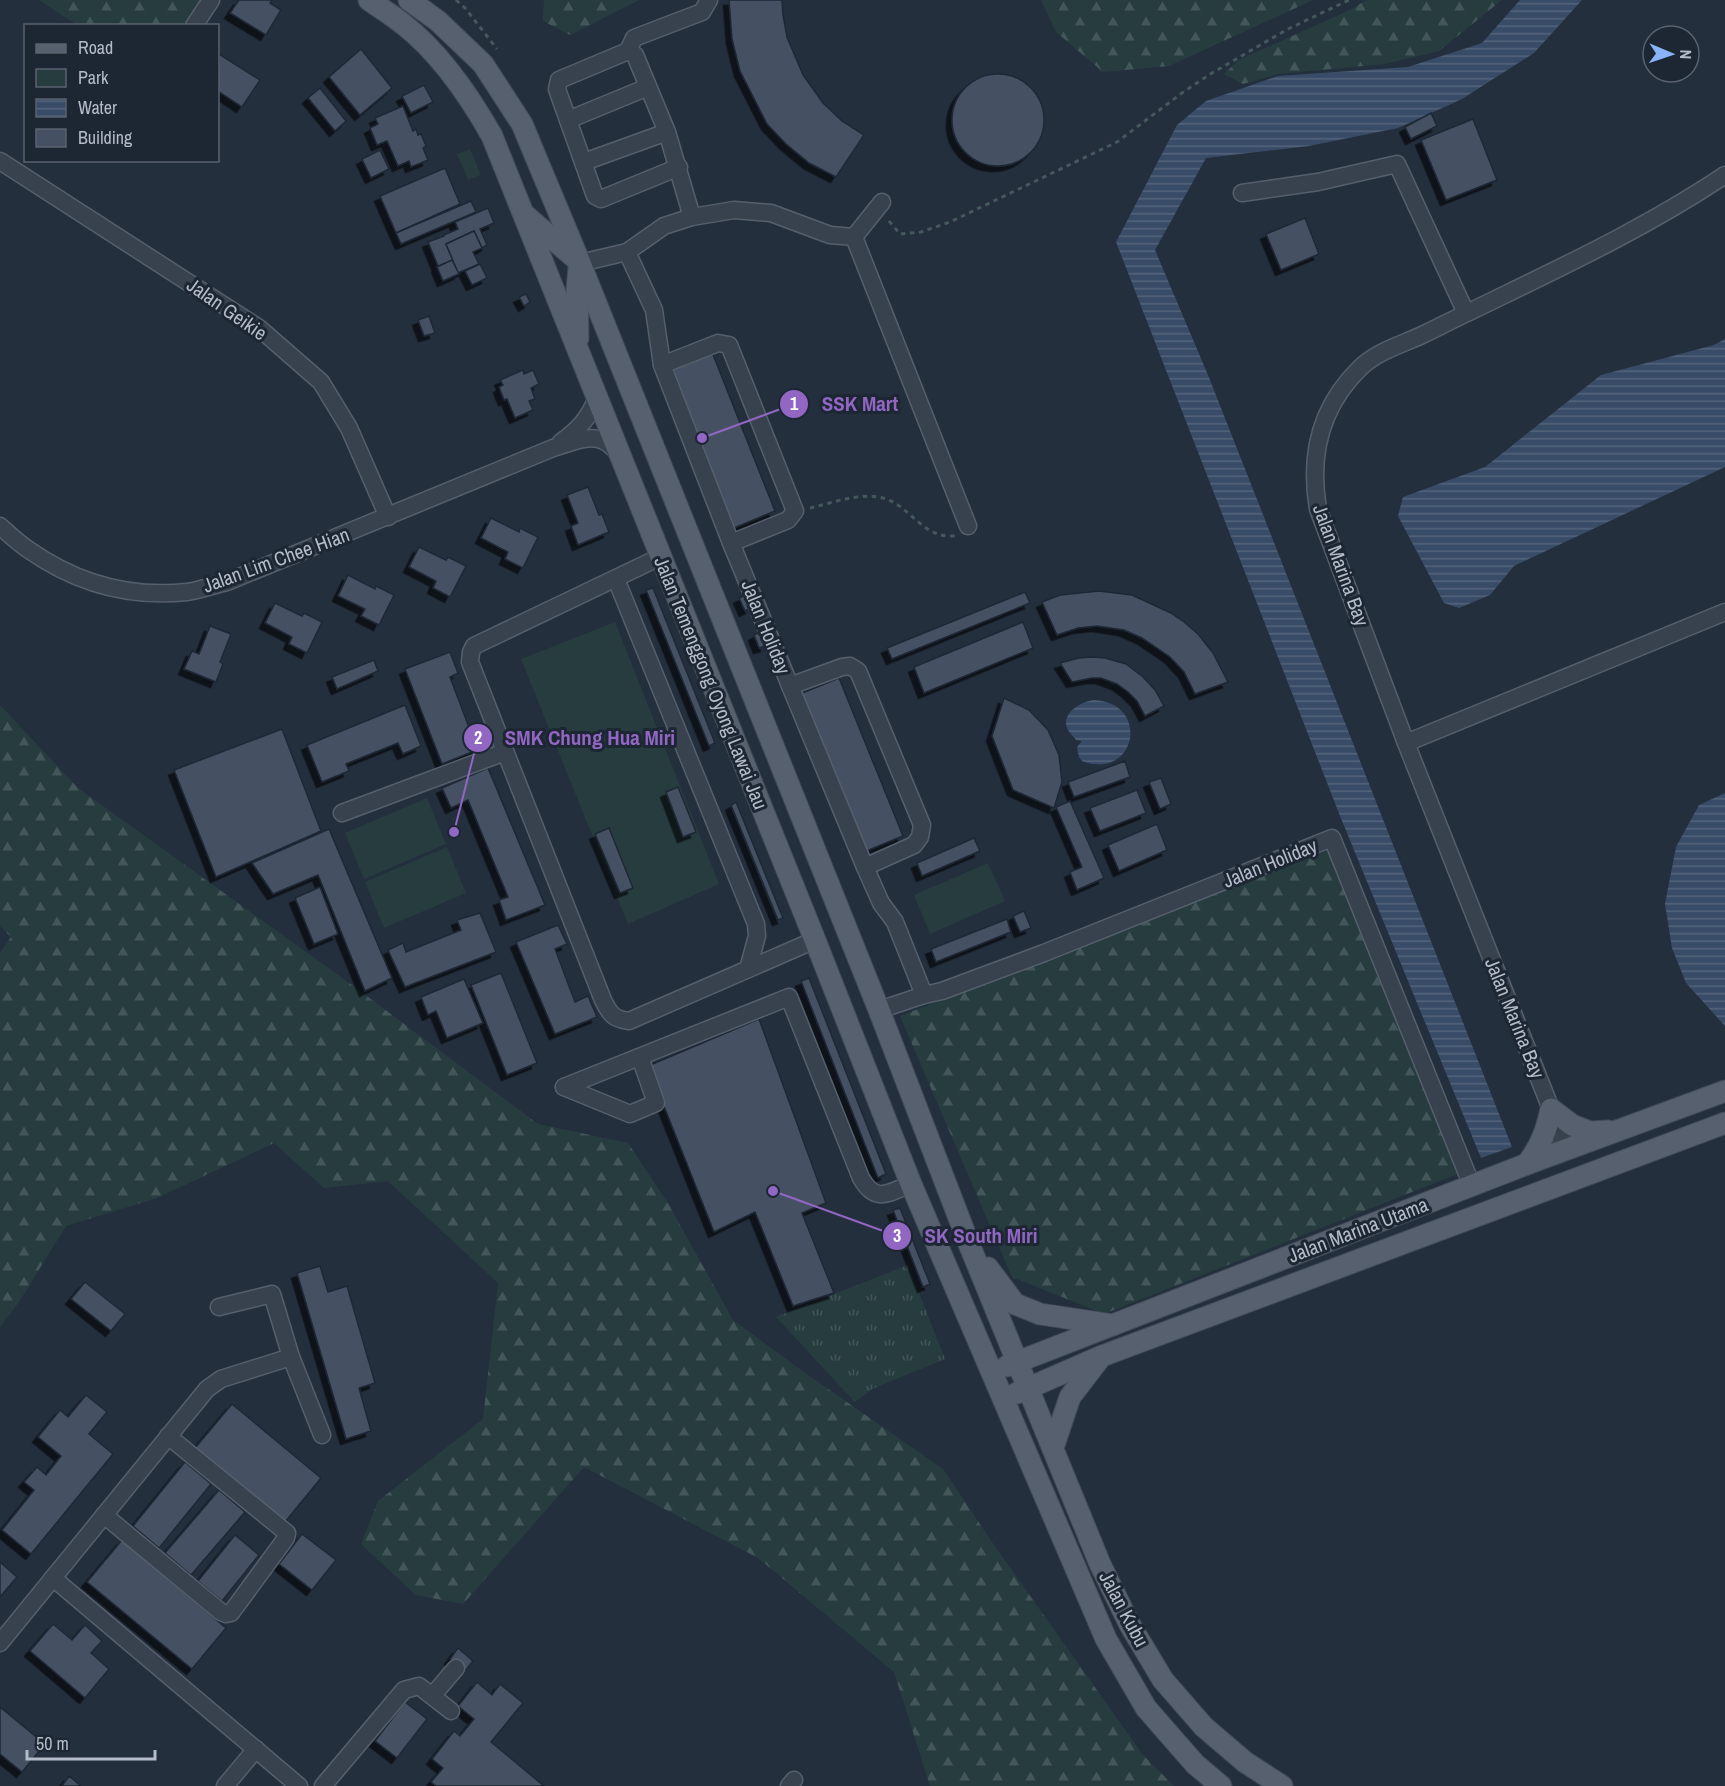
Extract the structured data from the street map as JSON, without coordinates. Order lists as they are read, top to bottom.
{
  "streets": {
    "main road": ["Jalan Temenggong Oyong Lawai Jau", "Jalan Marina Utama", "Jalan Kubu"],
    "street": [
      "Jalan Geikie",
      "Jalan Lim Chee Hian",
      "Jalan Marina Bay",
      "Jalan Holiday"
    ]
  },
  "crossings": [
    ["Jalan Geikie", "Jalan Lim Chee Hian"],
    ["Jalan Lim Chee Hian", "Jalan Temenggong Oyong Lawai Jau"],
    ["Jalan Marina Bay", "Jalan Marina Utama"],
    ["Jalan Holiday", "Jalan Temenggong Oyong Lawai Jau"],
    ["Jalan Holiday", "Jalan Marina Utama"],
    ["Jalan Temenggong Oyong Lawai Jau", "Jalan Marina Utama"],
    ["Jalan Temenggong Oyong Lawai Jau", "Jalan Kubu"],
    ["Jalan Marina Utama", "Jalan Kubu"]
  ],
  "places": ["SSK Mart", "SMK Chung Hua Miri", "SK South Miri"],
  "legend": [
    "Road",
    "Park",
    "Water",
    "Building"
  ],
  "scale_bar": "50 m",
  "north": "right"
}
